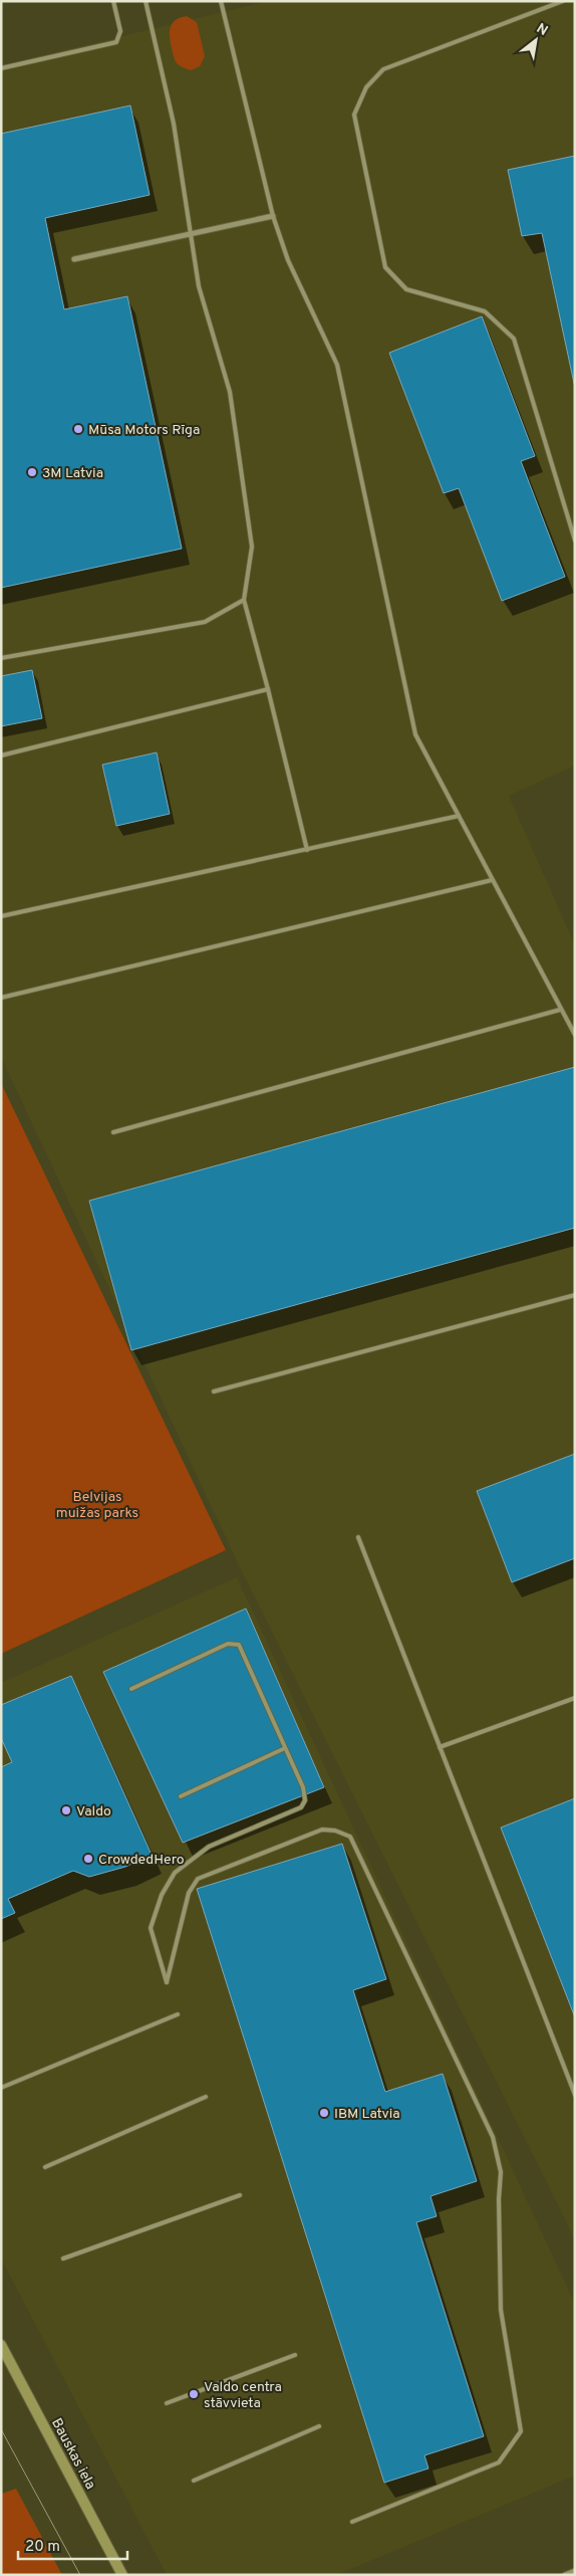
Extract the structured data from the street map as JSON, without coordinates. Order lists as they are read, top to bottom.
{
  "streets": {
    "street": ["Bauskas iela"]
  },
  "parks": ["Belvijas muižas parks"],
  "places": [
    "Mūsa Motors Rīga",
    "3M Latvia",
    "Valdo",
    "CrowdedHero",
    "IBM Latvia",
    "Valdo centra stāvvieta"
  ],
  "scale_bar": "20 m",
  "north": "top right"
}
